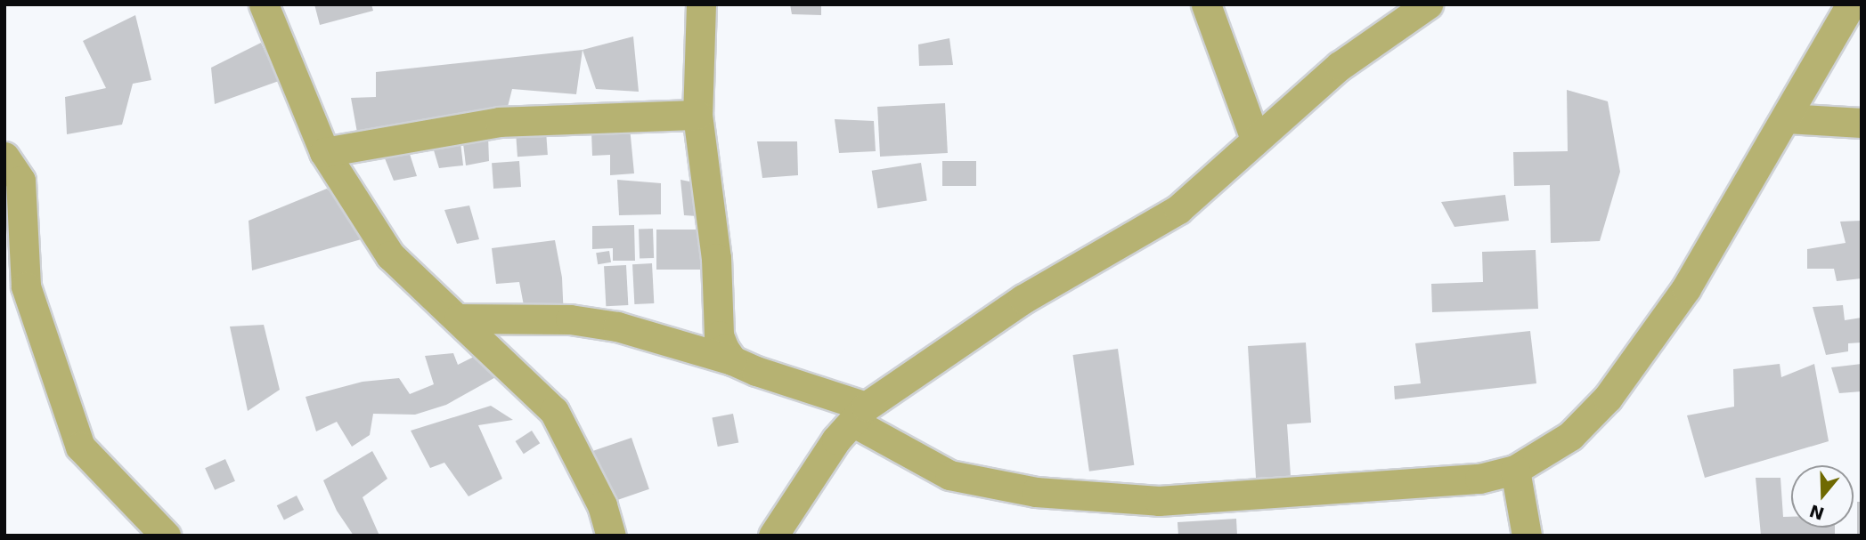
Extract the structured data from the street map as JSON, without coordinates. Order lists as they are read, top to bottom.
{
  "north": "bottom"
}
